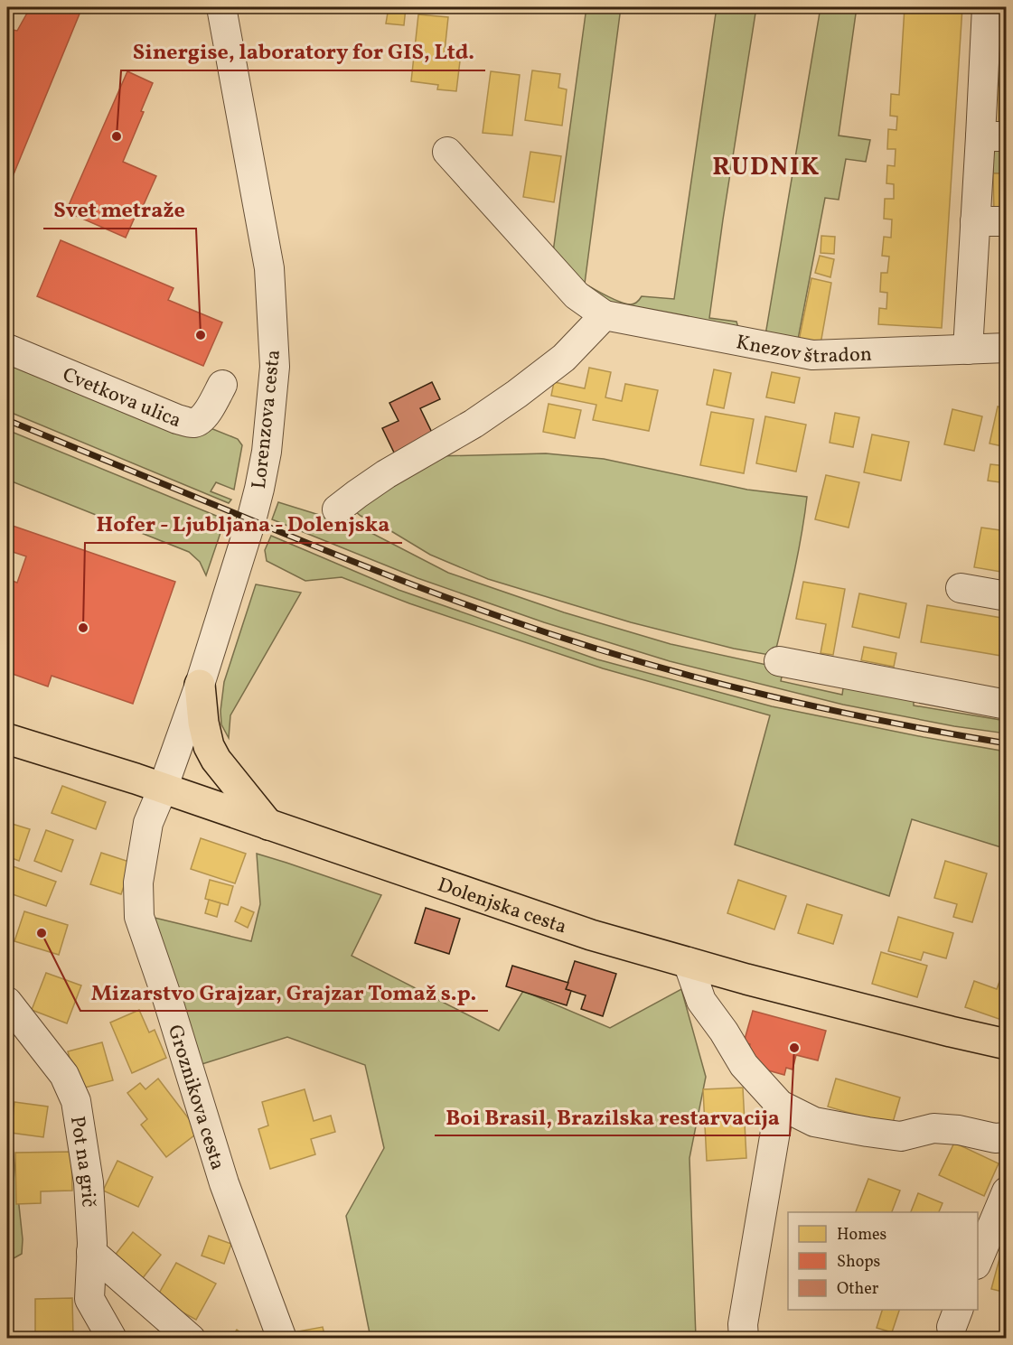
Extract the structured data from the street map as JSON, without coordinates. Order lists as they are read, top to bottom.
{
  "streets": {
    "main road": ["Dolenjska cesta"],
    "street": [
      "Knezov štradon",
      "Cvetkova ulica",
      "Lorenzova cesta",
      "Groznikova cesta",
      "Pot na grič"
    ]
  },
  "crossings": [
    ["Lorenzova cesta", "Dolenjska cesta"],
    ["Lorenzova cesta", "Groznikova cesta"],
    ["Dolenjska cesta", "Groznikova cesta"]
  ],
  "districts": ["RUDNIK"],
  "places": [
    "Sinergise, laboratory for GIS, Ltd.",
    "Svet metraže",
    "Hofer - Ljubljana - Dolenjska",
    "Mizarstvo Grajzar, Grajzar Tomaž s.p.",
    "Boi Brasil, Brazilska restarvacija"
  ],
  "legend": ["Homes", "Shops", "Other"]
}
